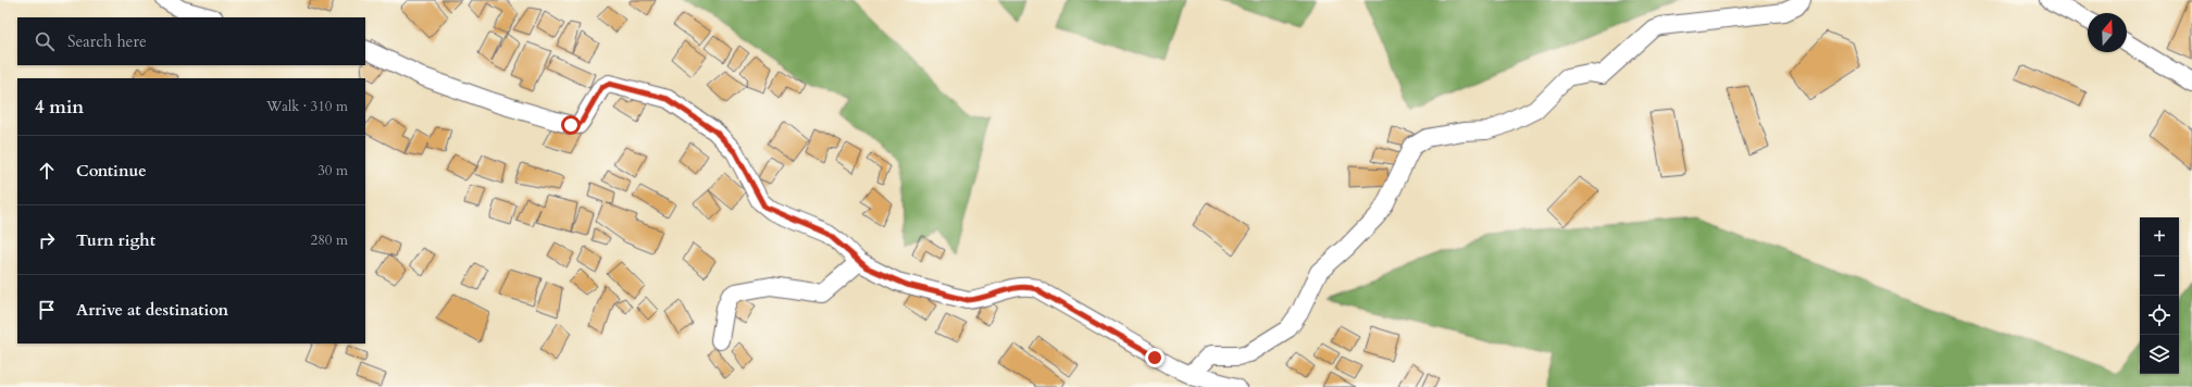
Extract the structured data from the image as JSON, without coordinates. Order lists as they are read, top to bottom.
{
  "north": "top",
  "page": {
    "search": "Search here",
    "heading": ["4 min", "Walk · 310 m"],
    "list": [
      ["Continue", "30 m"],
      ["Turn right", "280 m"],
      "Arrive at destination"
    ],
    "map_buttons": ["+", "−"]
  }
}
